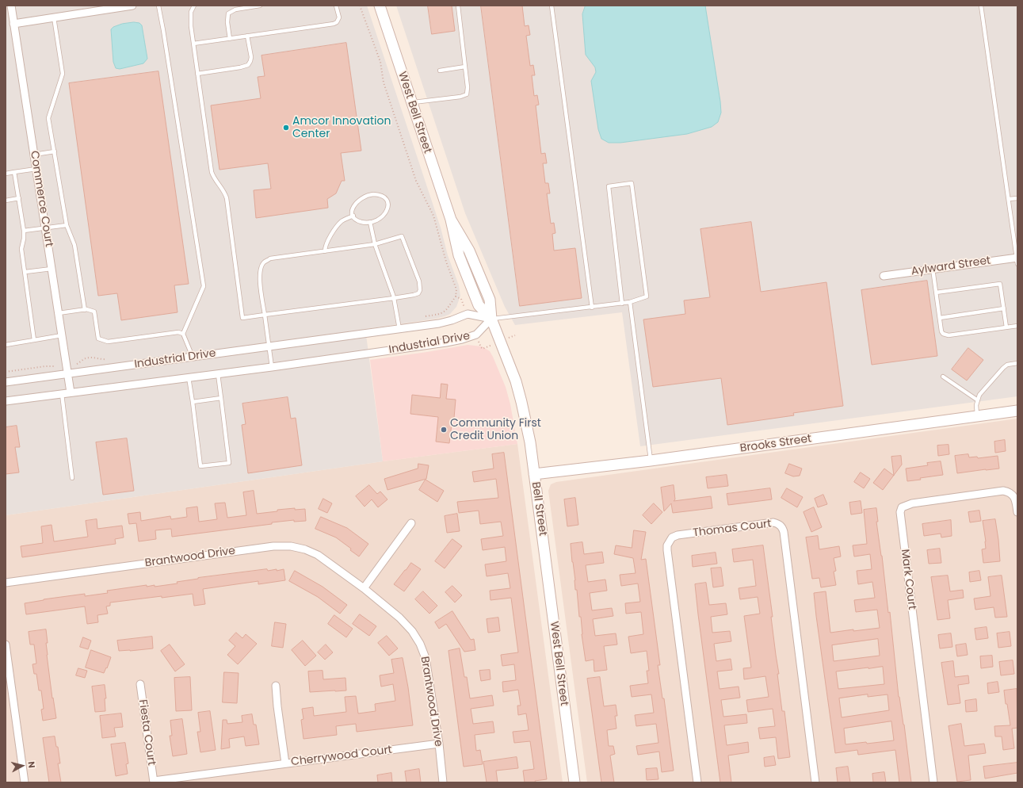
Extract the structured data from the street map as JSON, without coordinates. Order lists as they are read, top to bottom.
{
  "streets": {
    "main road": ["West Bell Street", "Brooks Street", "Bell Street"],
    "street": [
      "Commerce Court",
      "Aylward Street",
      "Industrial Drive",
      "Thomas Court",
      "Brantwood Drive",
      "Mark Court",
      "Fiesta Court",
      "Cherrywood Court"
    ]
  },
  "crossings": [
    ["West Bell Street", "Industrial Drive"],
    ["West Bell Street", "Brooks Street"],
    ["West Bell Street", "Bell Street"],
    ["Commerce Court", "Industrial Drive"],
    ["Brooks Street", "Bell Street"],
    ["Brantwood Drive", "Cherrywood Court"],
    ["Fiesta Court", "Cherrywood Court"]
  ],
  "places": ["Amcor Innovation Center", "Community First Credit Union"],
  "north": "right"
}
